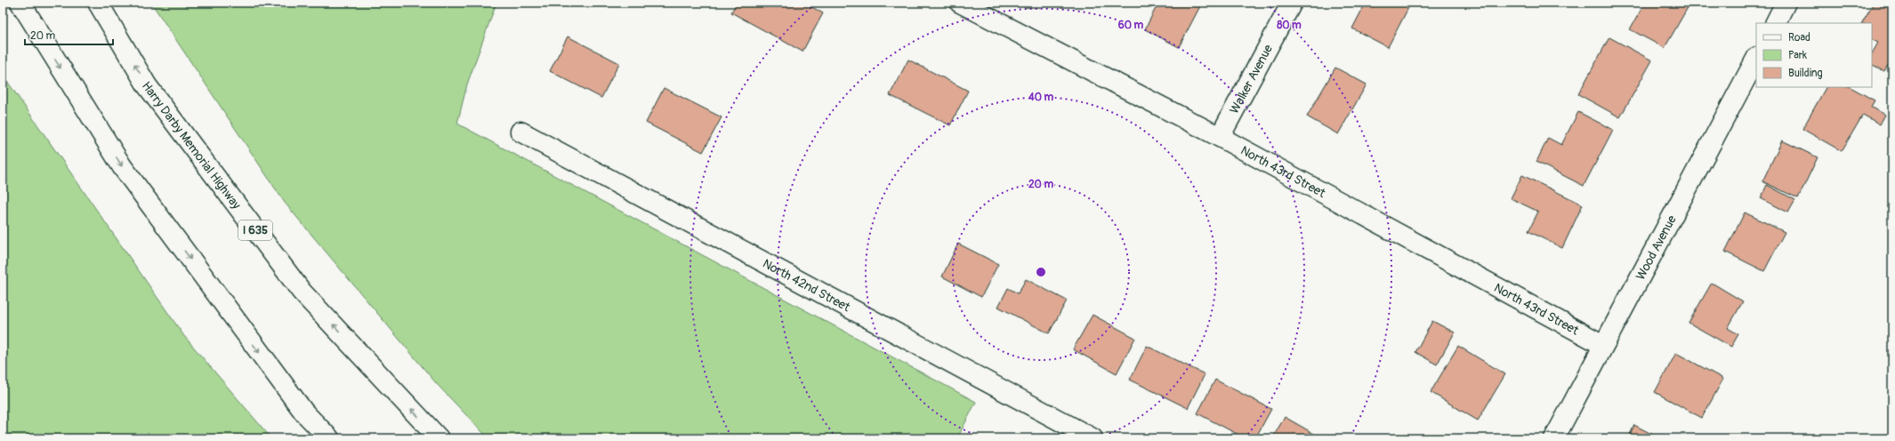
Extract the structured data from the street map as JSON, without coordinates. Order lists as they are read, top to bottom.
{
  "streets": {
    "main road": [
      "Walker Avenue",
      "Harry Darby Memorial Highway",
      "North 43rd Street",
      "I 635",
      "Wood Avenue",
      "North 42nd Street"
    ]
  },
  "crossings": [
    ["Walker Avenue", "North 43rd Street"],
    ["North 43rd Street", "Wood Avenue"]
  ],
  "legend": ["Road", "Park", "Building"],
  "scale_bar": "20 m",
  "rings": [
    "80 m",
    "60 m",
    "40 m",
    "20 m"
  ]
}
